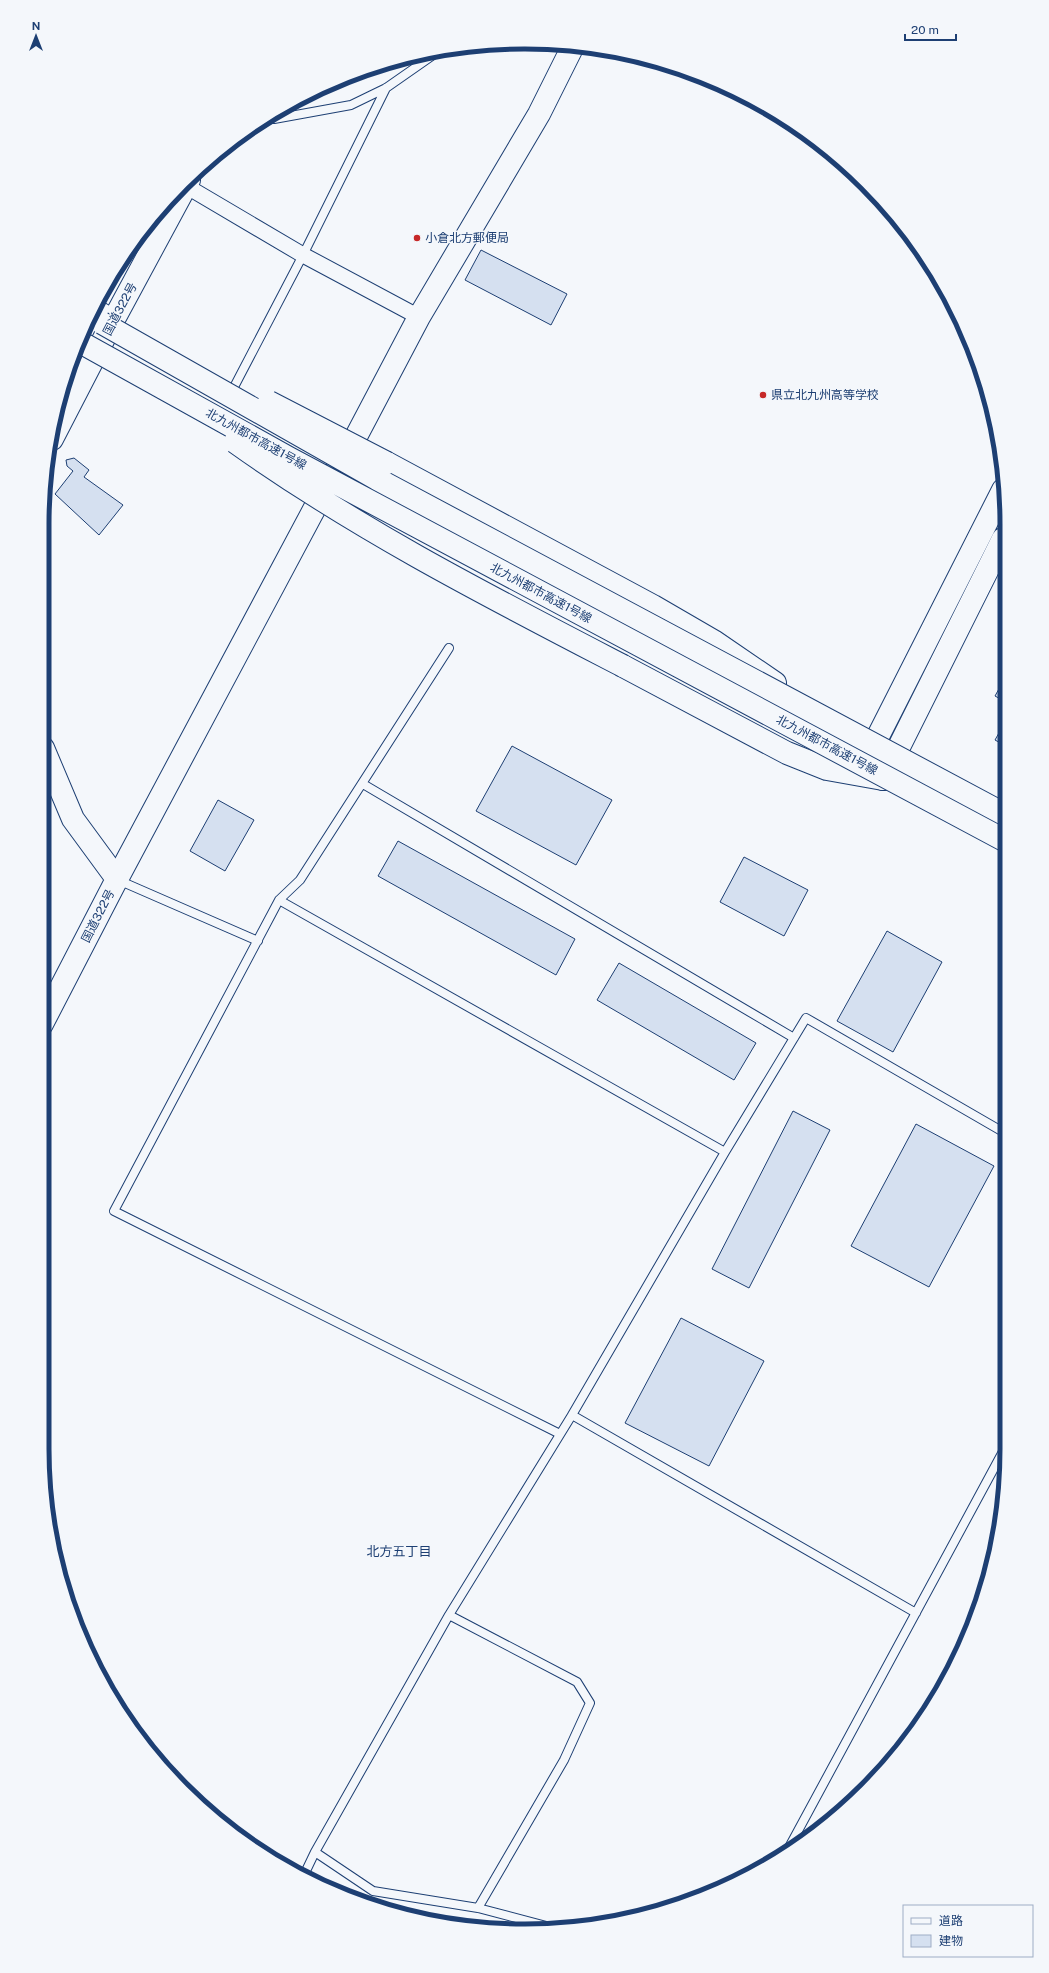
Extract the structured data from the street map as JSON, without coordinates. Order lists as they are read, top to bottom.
{
  "streets": {
    "main road": ["国道322号", "北九州都市高速1号線"]
  },
  "crossings": [
    ["国道322号", "北九州都市高速1号線"]
  ],
  "districts": ["北方五丁目"],
  "places": ["小倉北方郵便局", "県立北九州高等学校"],
  "legend": ["道路", "建物"],
  "scale_bar": "20 m",
  "north": "top"
}
